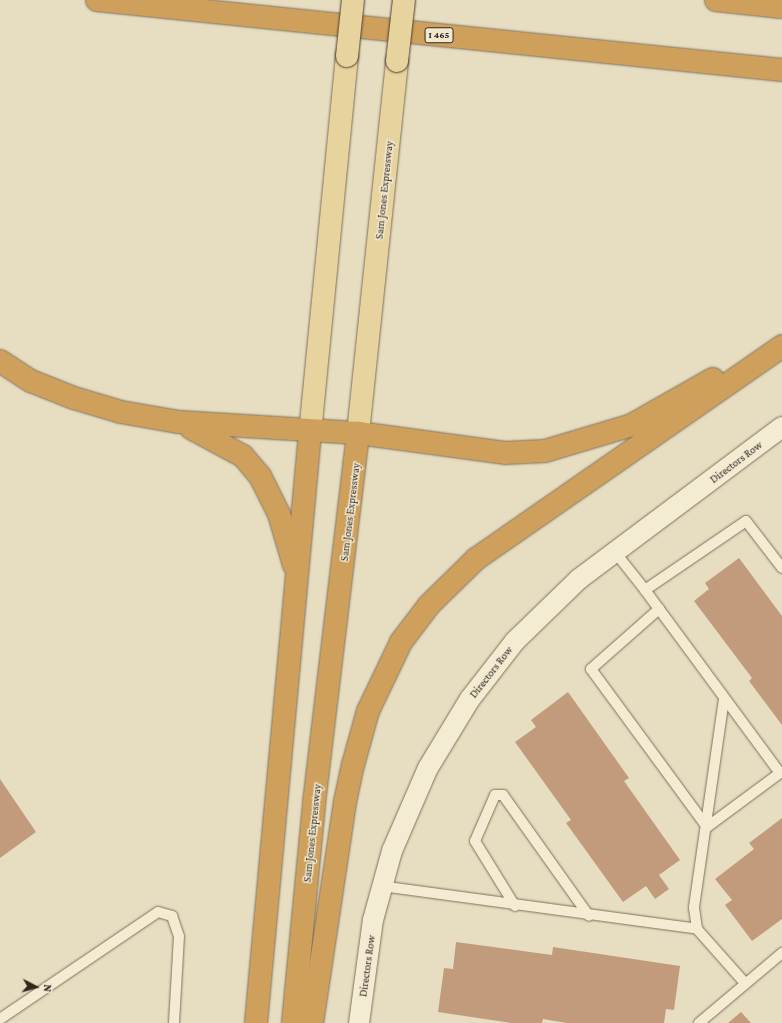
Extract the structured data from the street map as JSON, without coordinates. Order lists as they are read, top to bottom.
{
  "streets": {
    "highway": ["I 465", "Sam Jones Expressway"],
    "street": ["Directors Row"]
  },
  "north": "right"
}
